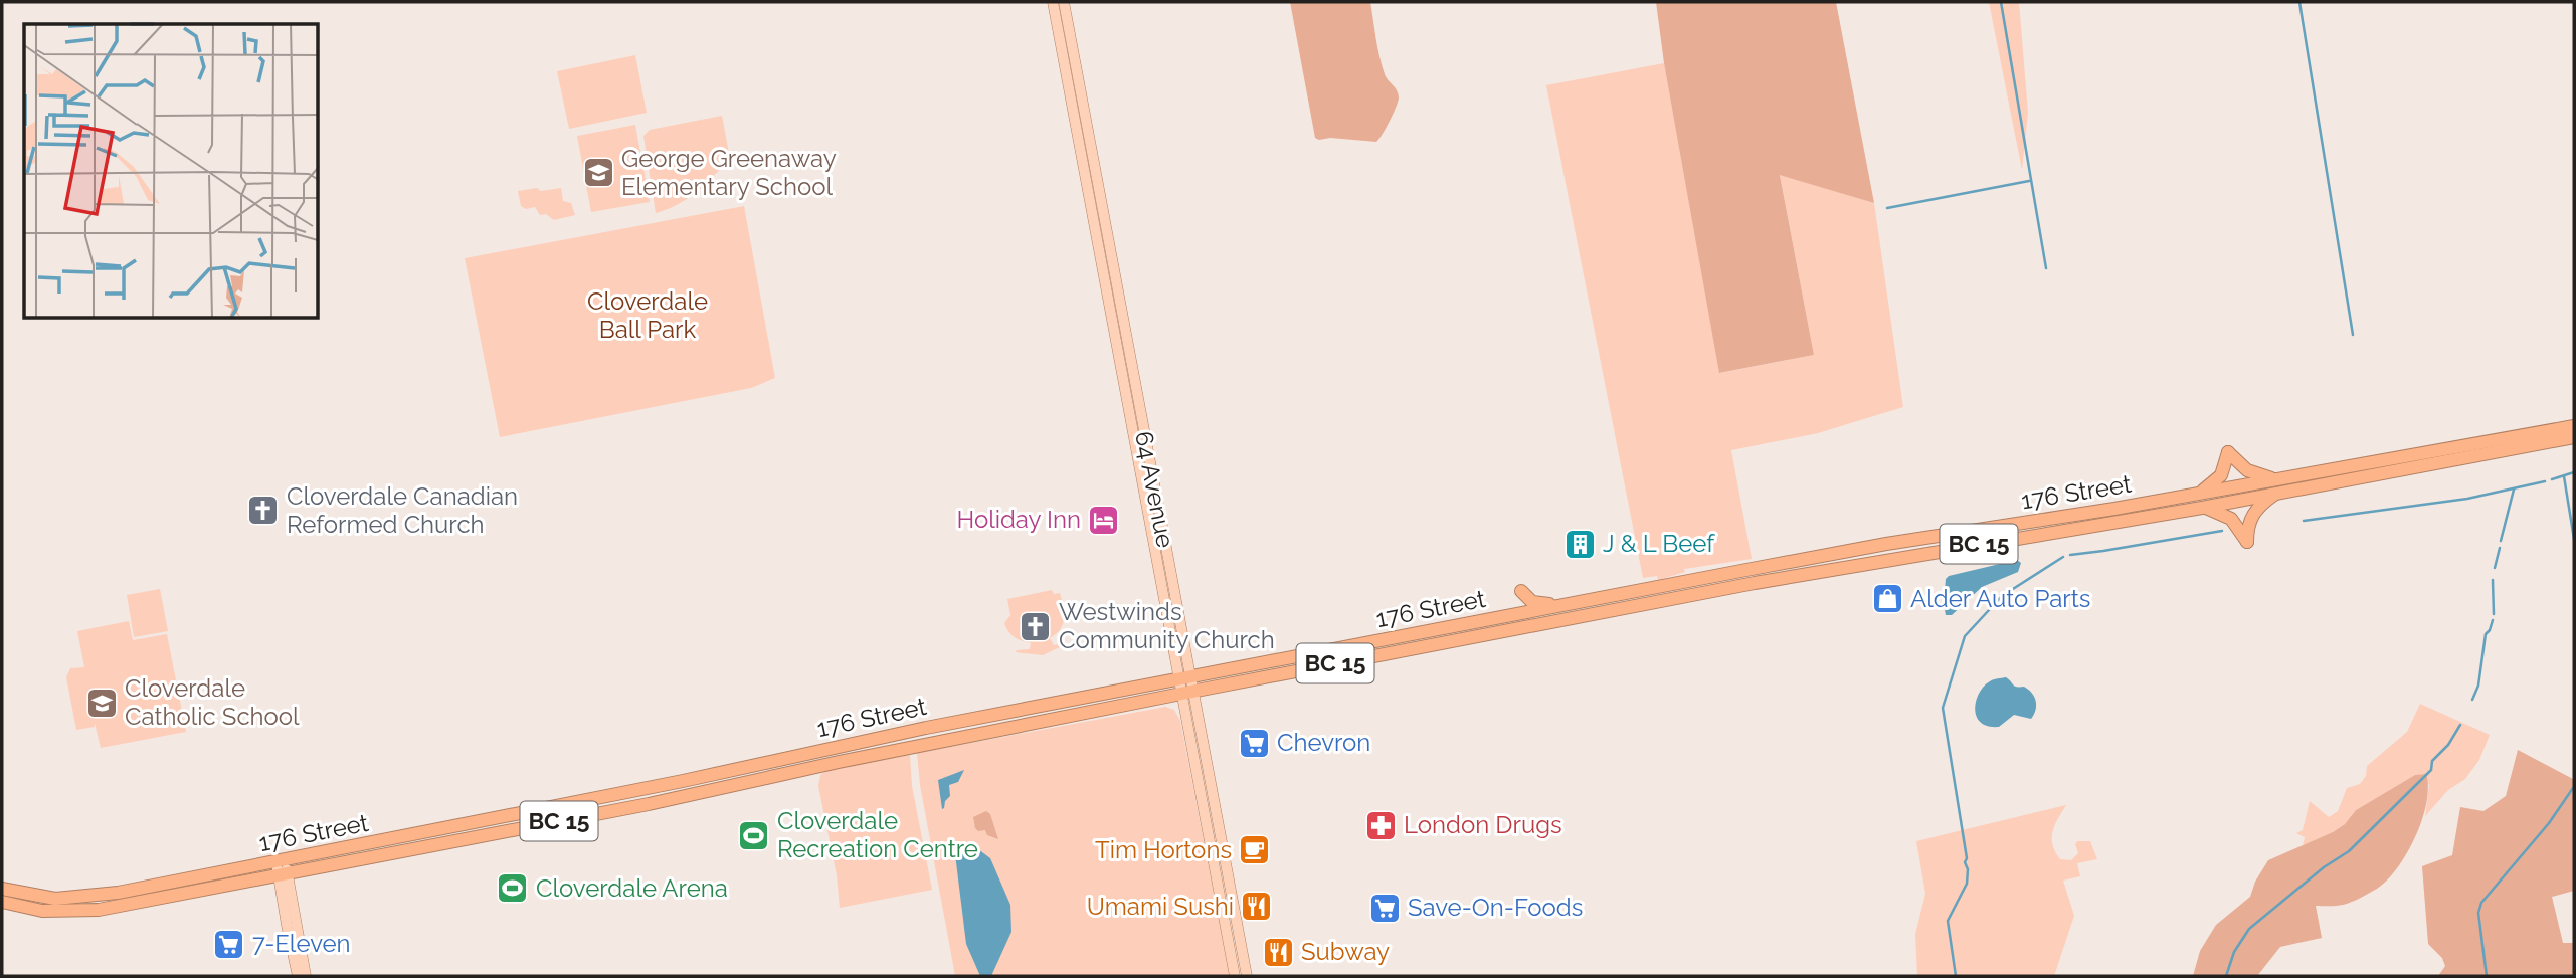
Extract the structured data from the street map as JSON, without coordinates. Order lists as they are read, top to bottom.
{
  "streets": {
    "highway": ["176 Street", "BC 15"],
    "main road": ["64 Avenue"]
  },
  "crossings": [
    ["64 Avenue", "176 Street"],
    ["64 Avenue", "BC 15"]
  ],
  "parks": ["Cloverdale Ball Park"],
  "places": {
    "school or university": ["George Greenaway Elementary School", "Cloverdale Catholic School"],
    "church": ["Cloverdale Canadian Reformed Church", "Westwinds Community Church"],
    "hotel": ["Holiday Inn"],
    "building": ["J & L Beef"],
    "shop": ["Alder Auto Parts"],
    "supermarket": ["Chevron", "Save-On-Foods", "7-Eleven"],
    "pharmacy": ["London Drugs"],
    "sports": ["Cloverdale Recreation Centre", "Cloverdale Arena"],
    "cafe": ["Tim Hortons"],
    "restaurant": ["Umami Sushi", "Subway"]
  }
}
